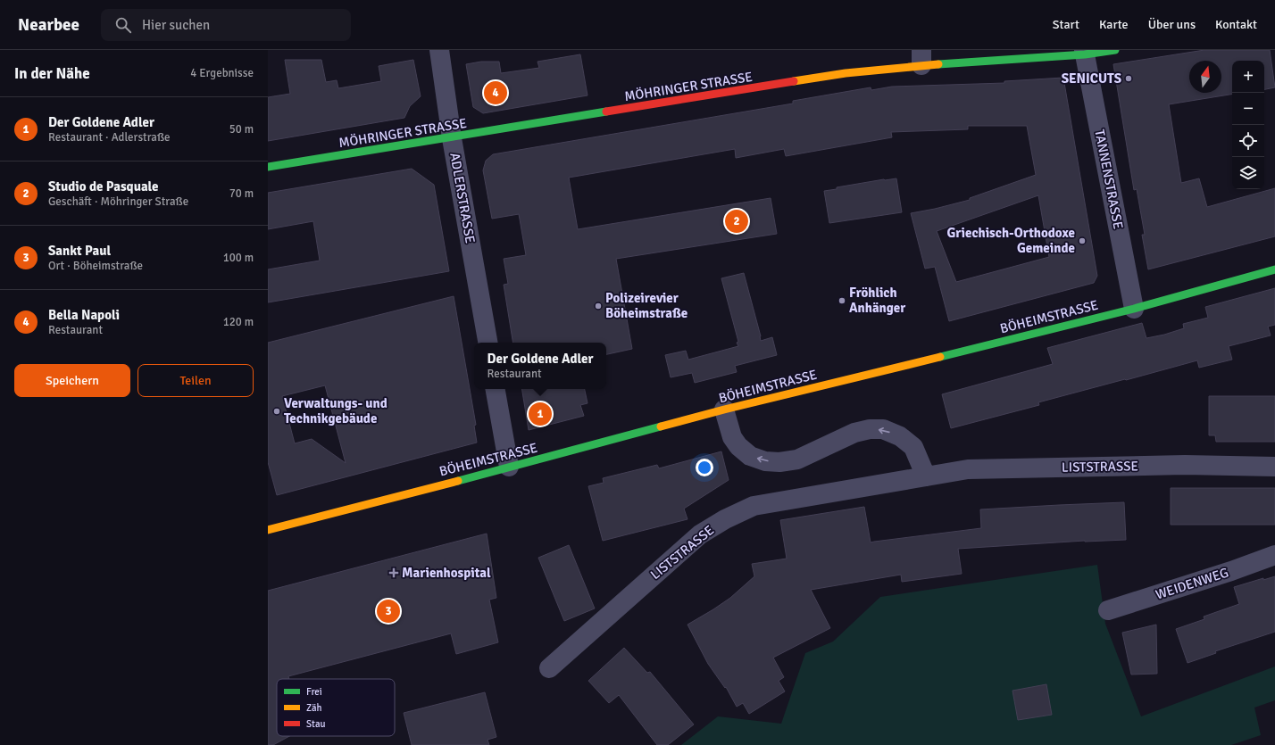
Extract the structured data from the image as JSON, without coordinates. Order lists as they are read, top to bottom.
{
  "streets": {
    "street": [
      "MÖHRINGER STRASSE",
      "TANNENSTRASSE",
      "ADLERSTRASSE",
      "BÖHEIMSTRASSE",
      "LISTSTRASSE",
      "WEIDENWEG"
    ]
  },
  "crossings": [
    ["MÖHRINGER STRASSE", "TANNENSTRASSE"],
    ["MÖHRINGER STRASSE", "ADLERSTRASSE"],
    ["TANNENSTRASSE", "BÖHEIMSTRASSE"]
  ],
  "places": {
    "other": [
      "SENICUTS",
      "Griechisch-Orthodoxe Gemeinde",
      "Fröhlich Anhänger",
      "Polizeirevier Böheimstraße",
      "Verwaltungs- und Technikgebäude"
    ],
    "health": ["Marienhospital"]
  },
  "legend": ["Frei", "Zäh", "Stau"],
  "north": "top",
  "page": {
    "header": "Nearbee",
    "search": "Hier suchen",
    "nav": [
      "Start",
      "Karte",
      "Über uns",
      "Kontakt"
    ],
    "heading": ["In der Nähe", "4 Ergebnisse"],
    "map_buttons": ["+", "−"],
    "pins": [
      "4",
      "2",
      "1",
      "3"
    ],
    "list": [
      {
        "mark": "1",
        "name": "Der Goldene Adler",
        "note": "Restaurant · Adlerstraße",
        "value": "50 m"
      },
      {
        "mark": "2",
        "name": "Studio de Pasquale",
        "note": "Geschäft · Möhringer Straße",
        "value": "70 m"
      },
      {
        "mark": "3",
        "name": "Sankt Paul",
        "note": "Ort · Böheimstraße",
        "value": "100 m"
      },
      {
        "mark": "4",
        "name": "Bella Napoli",
        "note": "Restaurant",
        "value": "120 m"
      }
    ],
    "popup": ["Der Goldene Adler", "Restaurant"],
    "buttons": ["Speichern", "Teilen"]
  }
}
